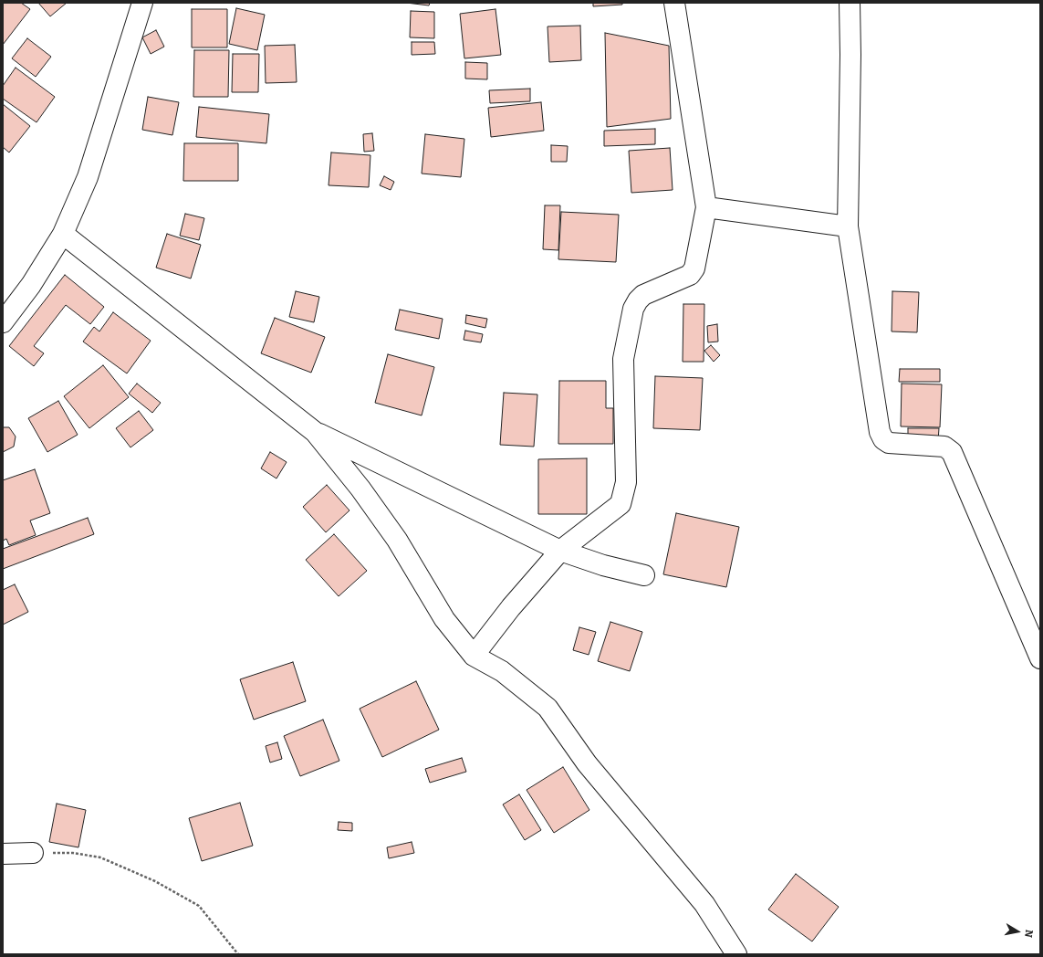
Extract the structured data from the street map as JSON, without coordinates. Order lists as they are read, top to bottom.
{
  "north": "right"
}
